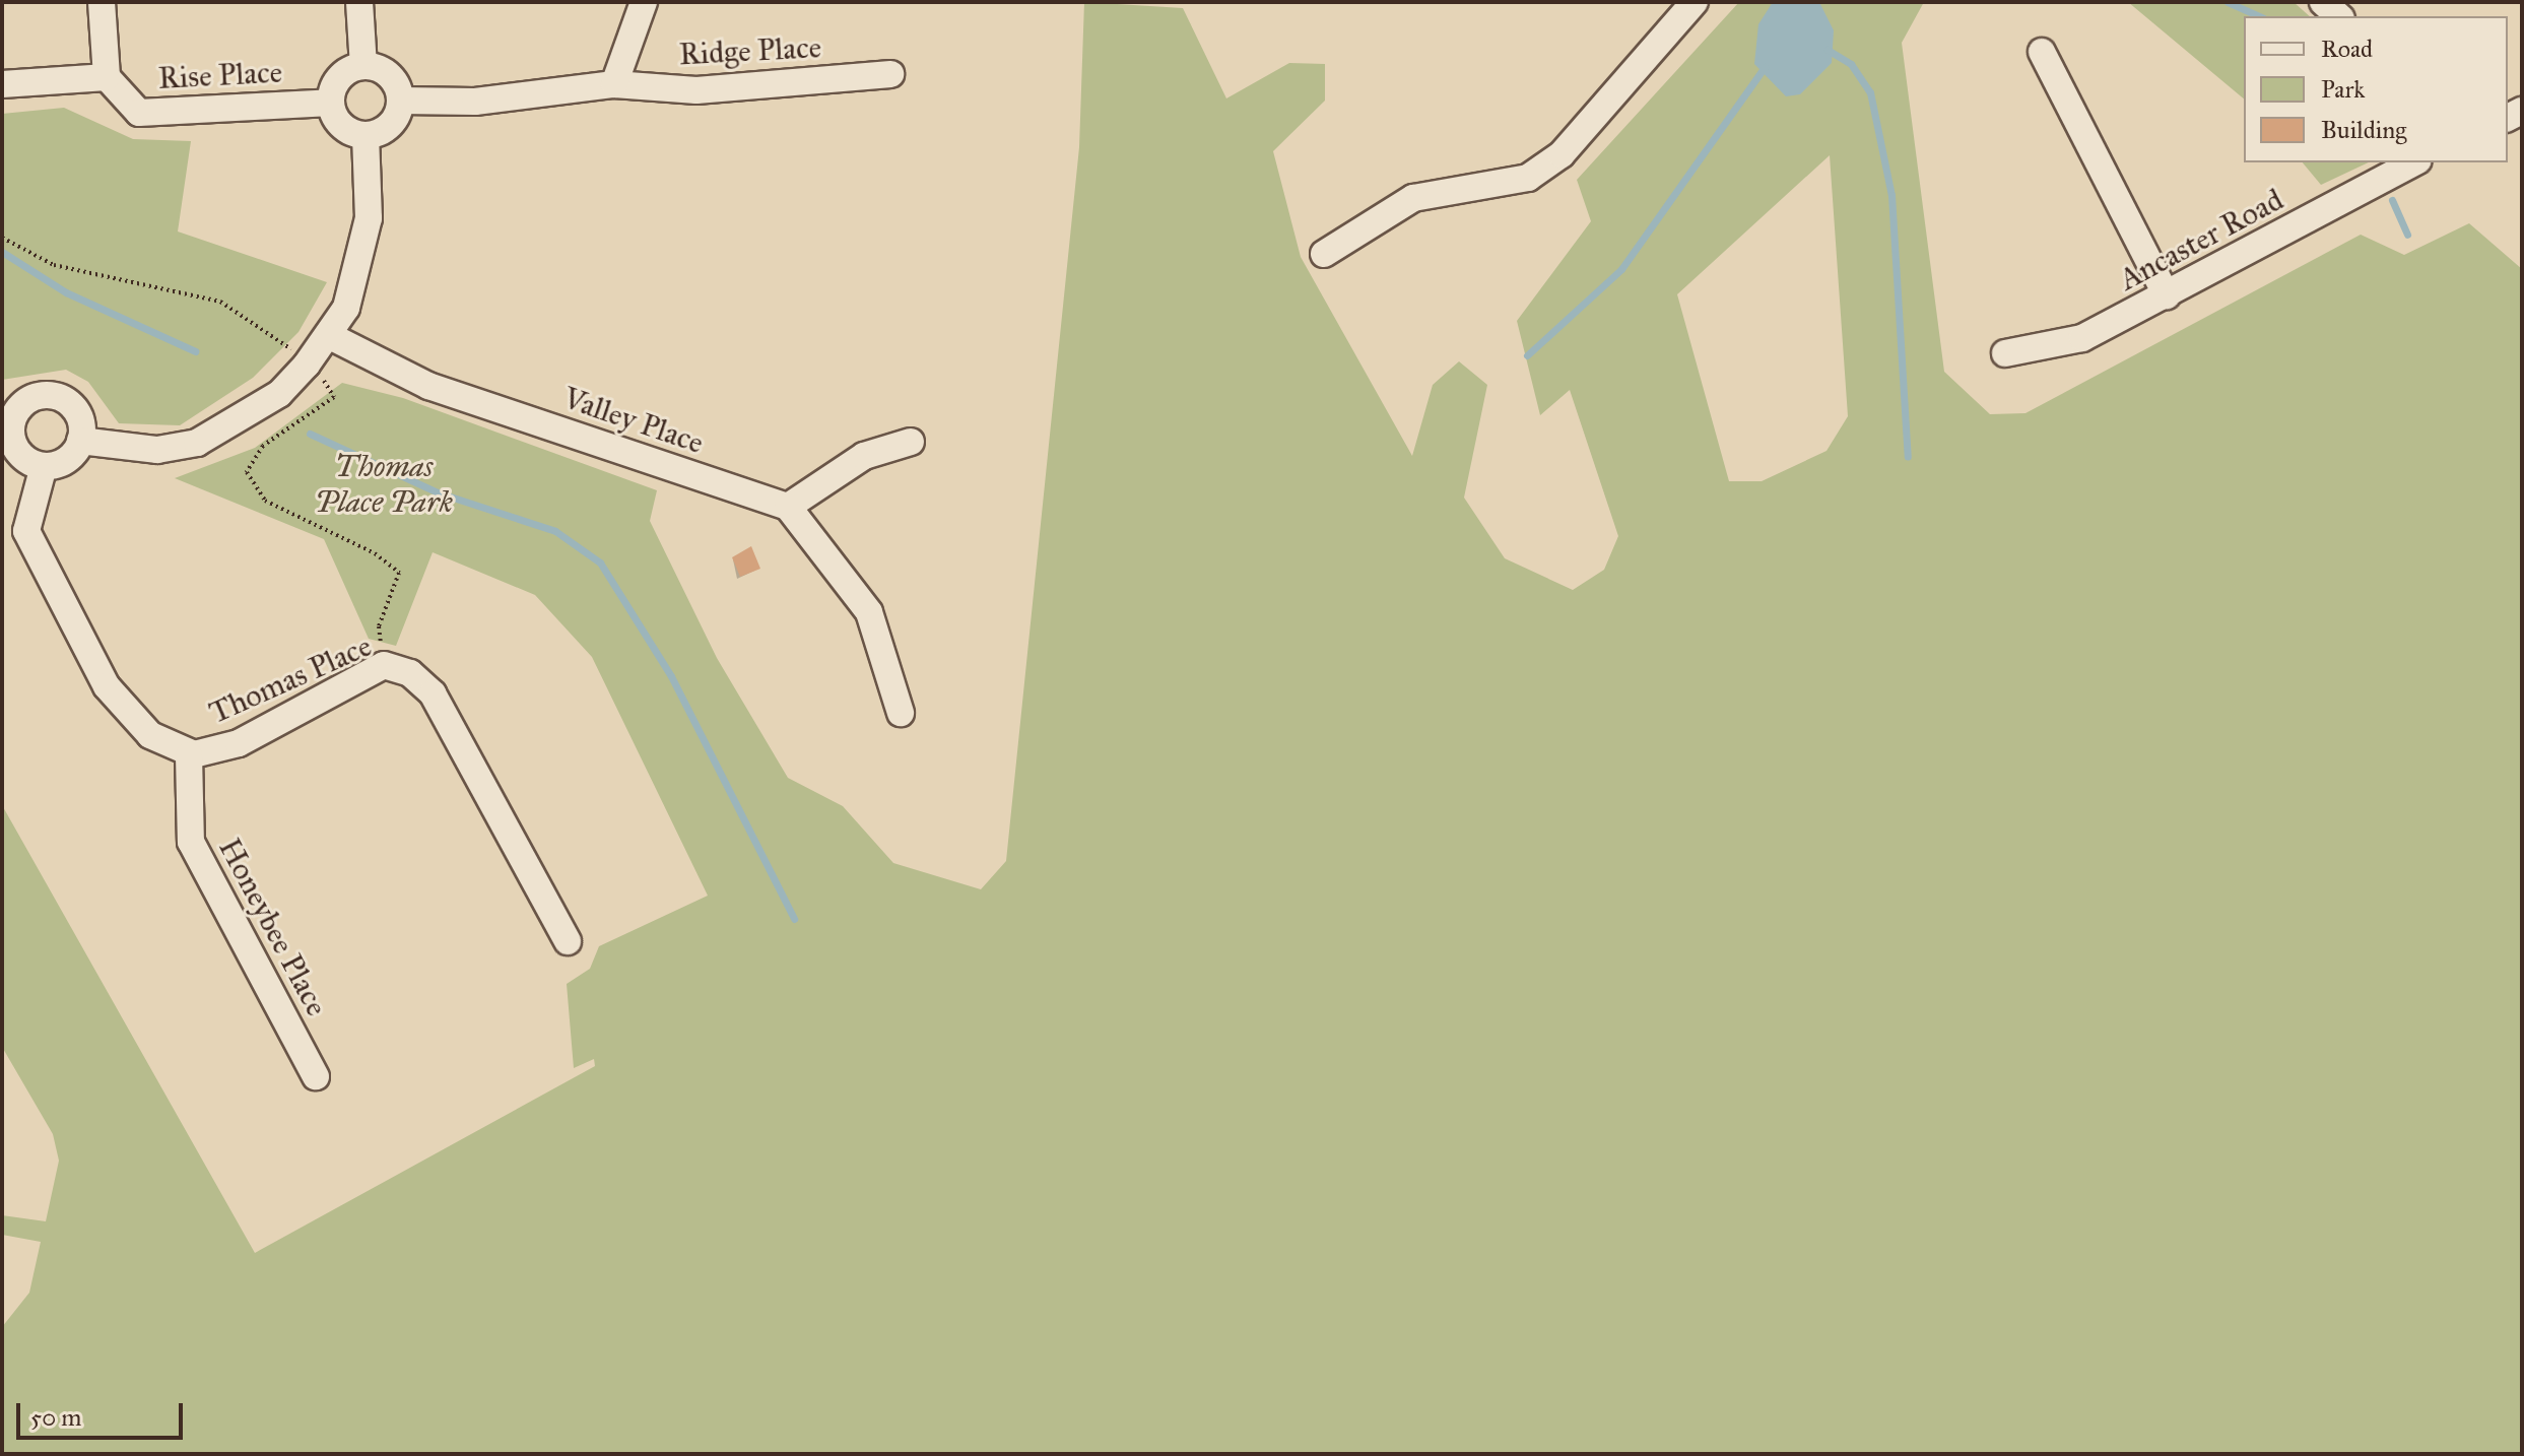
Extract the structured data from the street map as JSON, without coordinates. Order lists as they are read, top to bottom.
{
  "streets": {
    "street": [
      "Ridge Place",
      "Rise Place",
      "Ancaster Road",
      "Valley Place",
      "Thomas Place",
      "Honeybee Place"
    ]
  },
  "crossings": [
    ["Ridge Place", "Rise Place"],
    ["Thomas Place", "Honeybee Place"]
  ],
  "parks": ["Thomas Place Park"],
  "legend": ["Road", "Park", "Building"],
  "scale_bar": "50 m"
}
